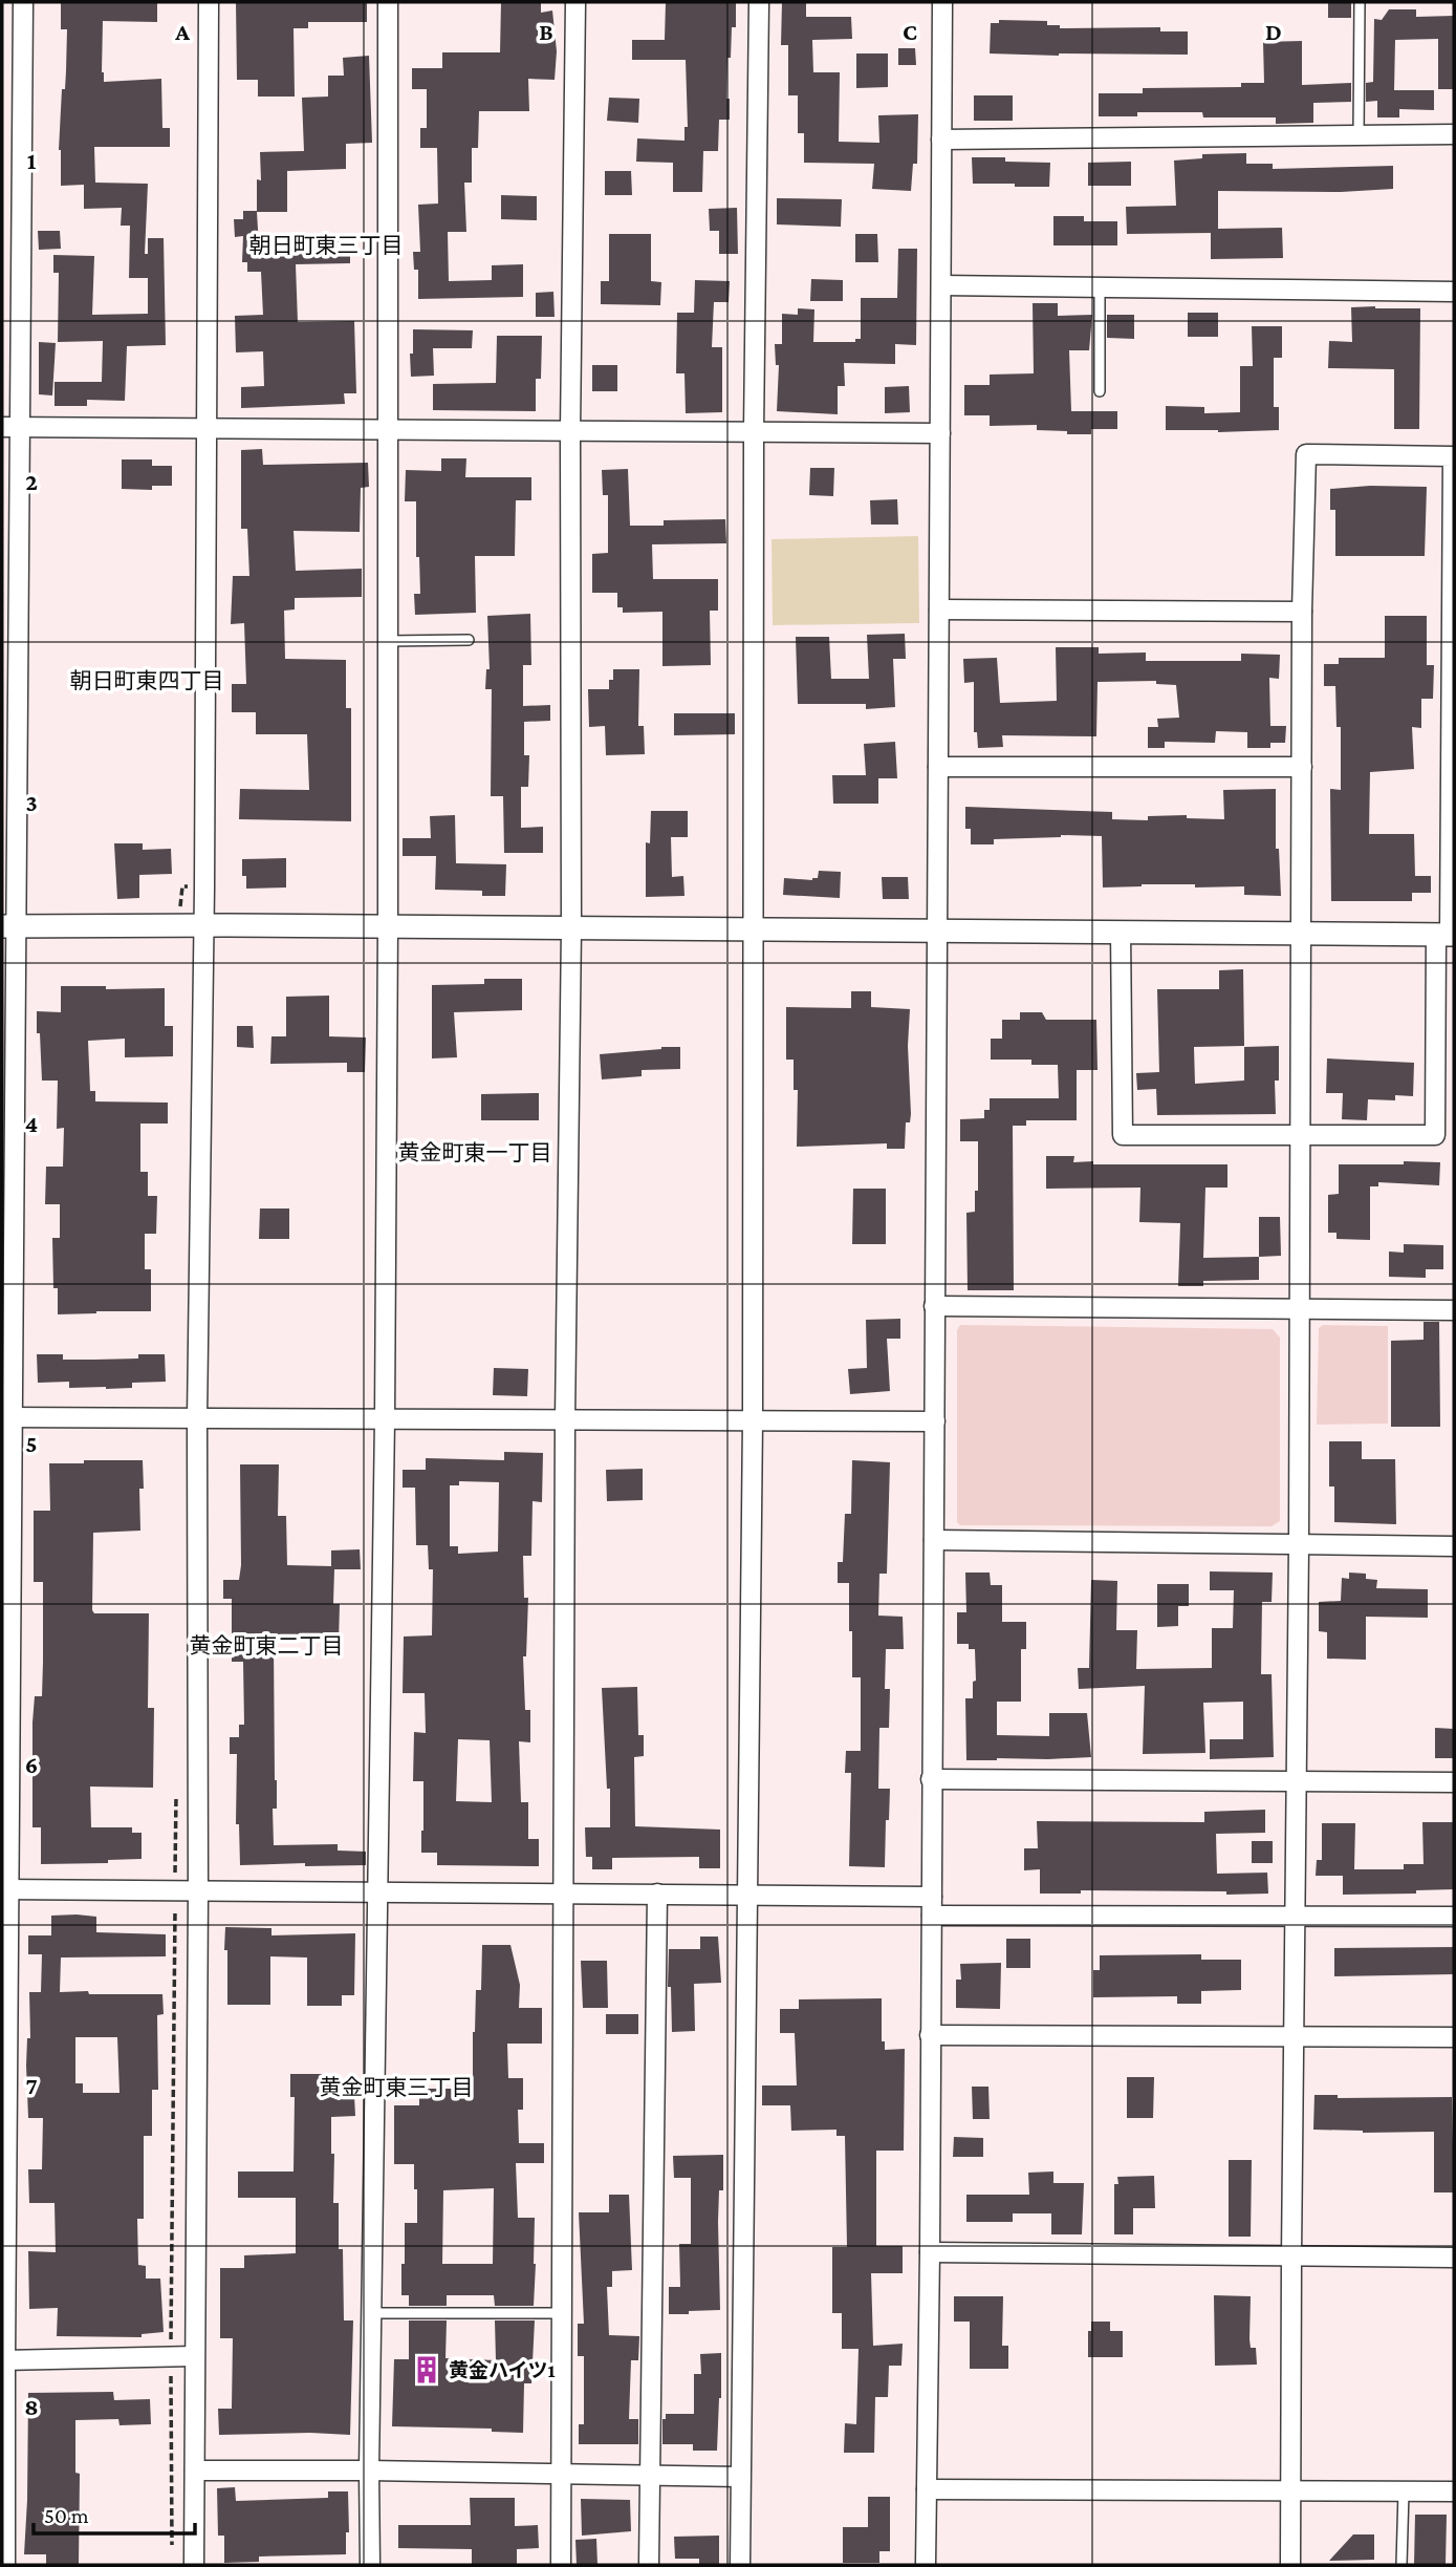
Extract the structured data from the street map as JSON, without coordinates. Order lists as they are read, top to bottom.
{
  "districts": [
    "朝日町東三丁目",
    "朝日町東四丁目",
    "黄金町東一丁目",
    "黄金町東二丁目",
    "黄金町東三丁目"
  ],
  "places": {
    "building": ["黄金ハイツ1"]
  },
  "scale_bar": "50 m",
  "grid": {
    "columns": [
      "A",
      "B",
      "C",
      "D"
    ],
    "rows": [
      "1",
      "2",
      "3",
      "4",
      "5",
      "6",
      "7",
      "8"
    ]
  }
}
